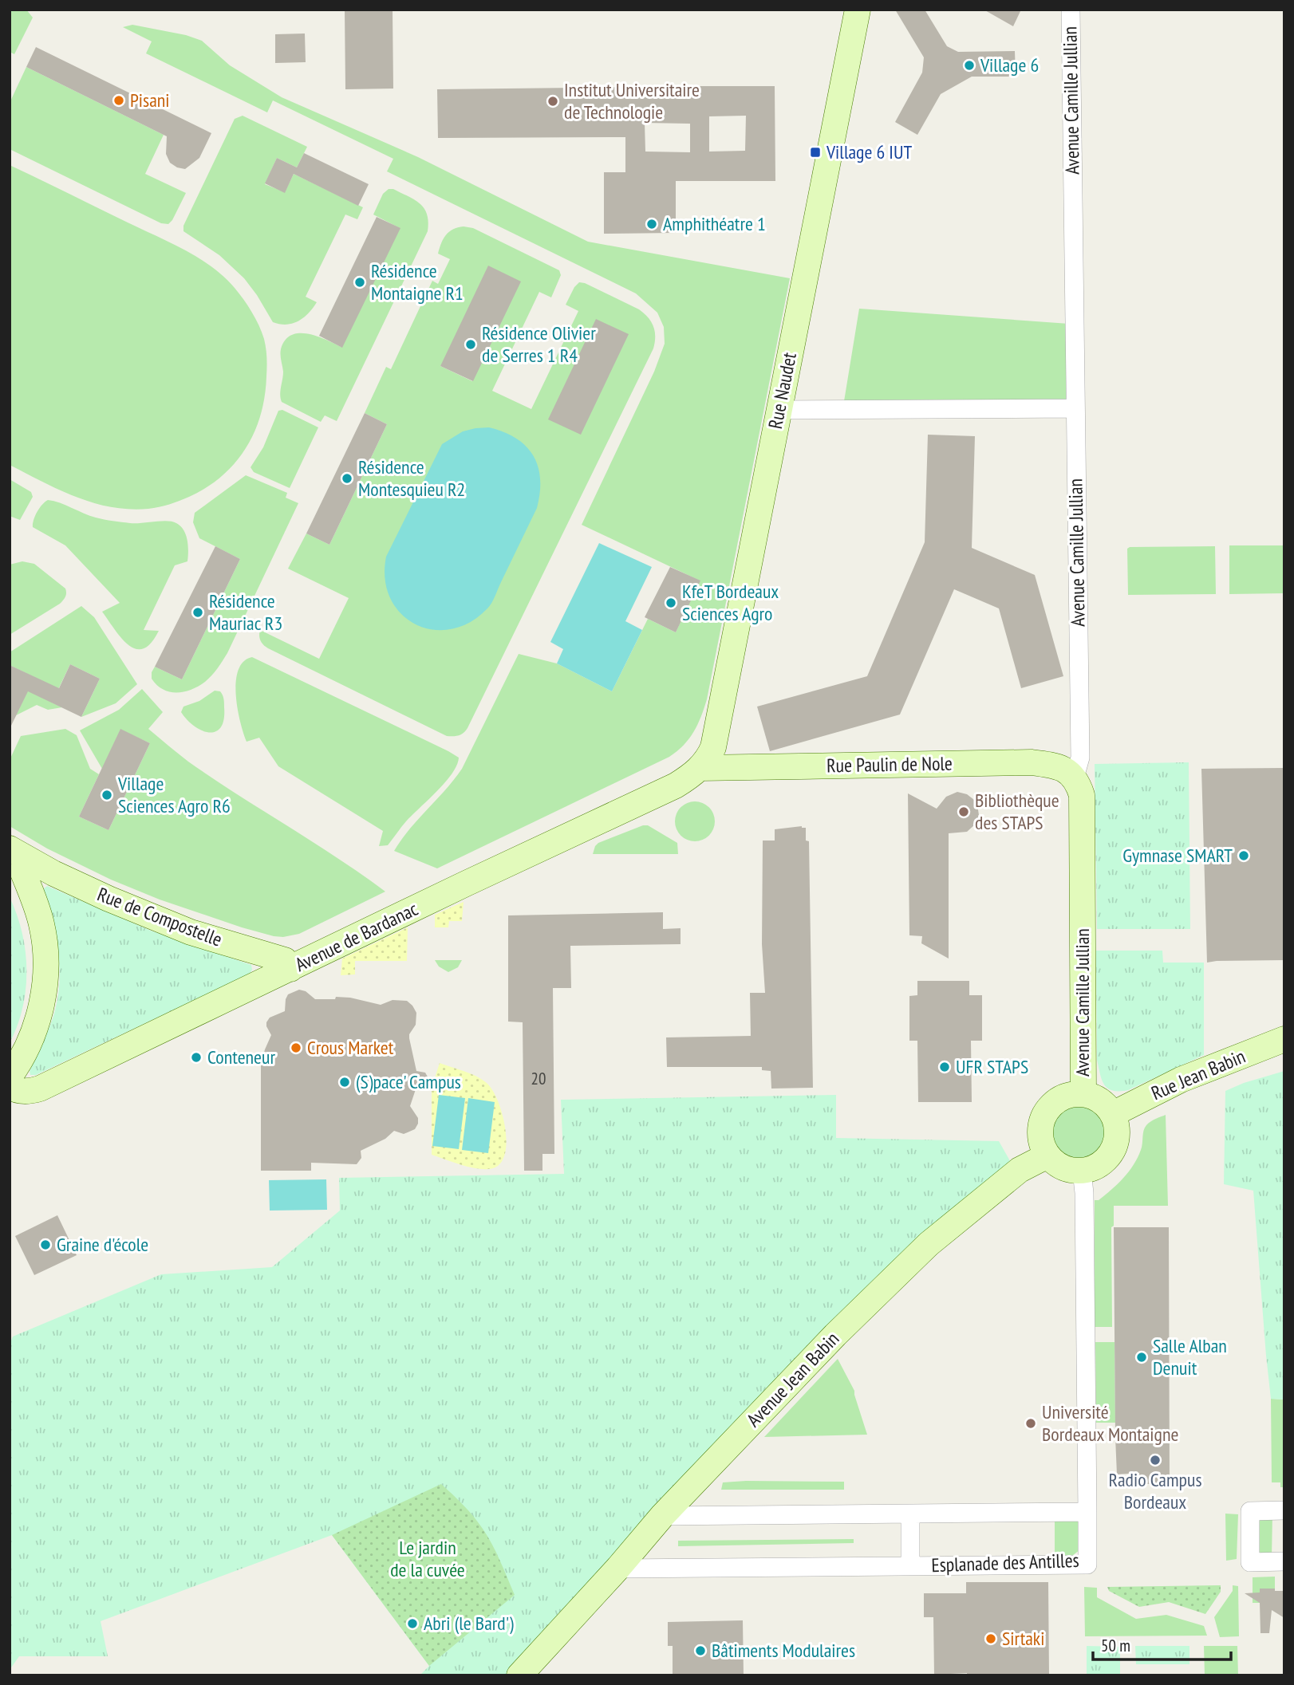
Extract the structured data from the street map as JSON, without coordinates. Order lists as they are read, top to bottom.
{
  "streets": {
    "street": [
      "Avenue Camille Jullian",
      "Rue Naudet",
      "Rue Paulin de Nole",
      "Rue de Compostelle",
      "Avenue de Bardanac",
      "Rue Jean Babin",
      "Avenue Jean Babin",
      "Esplanade des Antilles"
    ]
  },
  "crossings": [
    ["Avenue Camille Jullian", "Rue Paulin de Nole"],
    ["Avenue Camille Jullian", "Rue Jean Babin"],
    ["Avenue Camille Jullian", "Avenue Jean Babin"],
    ["Rue Naudet", "Rue Paulin de Nole"],
    ["Rue Naudet", "Avenue de Bardanac"],
    ["Rue Paulin de Nole", "Avenue de Bardanac"],
    ["Rue de Compostelle", "Avenue de Bardanac"],
    ["Rue Jean Babin", "Avenue Jean Babin"],
    ["Avenue Jean Babin", "Esplanade des Antilles"]
  ],
  "parks": ["Le jardin de la cuvée"],
  "places": {
    "other": [
      "Village 6",
      "Pisani",
      "Institut Universitaire de Technologie",
      "Amphithéatre 1",
      "Résidence Montaigne R1",
      "Résidence Olivier de Serres 1 R4",
      "Résidence Montesquieu R2",
      "KfeT Bordeaux Sciences Agro",
      "Résidence Mauriac R3",
      "Village Sciences Agro R6",
      "Bibliothèque des STAPS",
      "Gymnase SMART",
      "Crous Market",
      "Conteneur",
      "UFR STAPS",
      "(S)pace' Campus",
      "Graine d'école",
      "Salle Alban Denuit",
      "Université Bordeaux Montaigne",
      "Radio Campus Bordeaux",
      "Abri (le Bard')",
      "Sirtaki",
      "Bâtiments Modulaires"
    ],
    "transit": ["Village 6 IUT"]
  },
  "house_numbers": ["20"],
  "scale_bar": "50 m"
}
